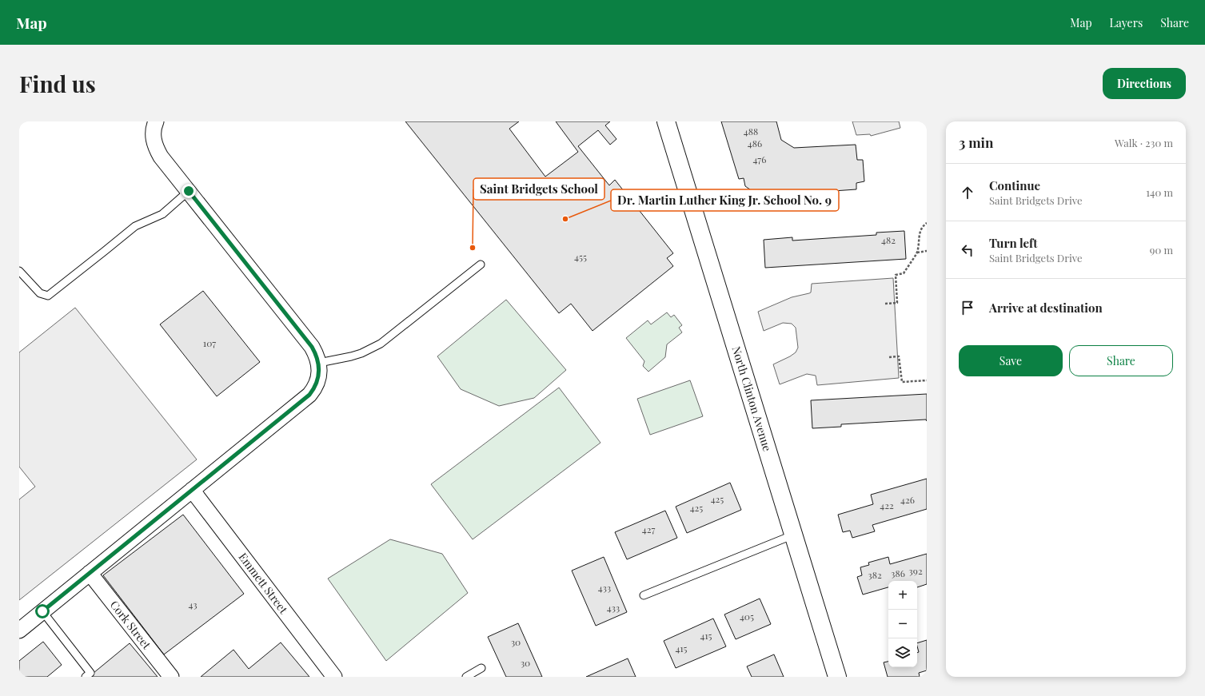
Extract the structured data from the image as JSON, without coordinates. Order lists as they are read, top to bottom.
{
  "streets": {
    "main road": ["North Clinton Avenue"],
    "street": ["Emmett Street", "Cork Street"]
  },
  "places": ["Dr. Martin Luther King Jr. School No. 9", "Saint Bridgets School"],
  "house_numbers": [
    "488",
    "486",
    "476",
    "482",
    "455",
    "107",
    "425",
    "426",
    "422",
    "425",
    "427",
    "392",
    "386",
    "382",
    "433",
    "43",
    "433",
    "405",
    "415",
    "30",
    "415",
    "30"
  ],
  "page": {
    "header": "Map",
    "nav": ["Map", "Layers", "Share"],
    "buttons": [
      "Directions",
      ["Save", "Share"]
    ],
    "title": "Find us",
    "heading": ["3 min", "Walk · 230 m"],
    "list": [
      ["Continue", "Saint Bridgets Drive", "140 m"],
      ["Turn left", "Saint Bridgets Drive", "90 m"],
      "Arrive at destination"
    ],
    "map_buttons": ["+", "−"]
  }
}
